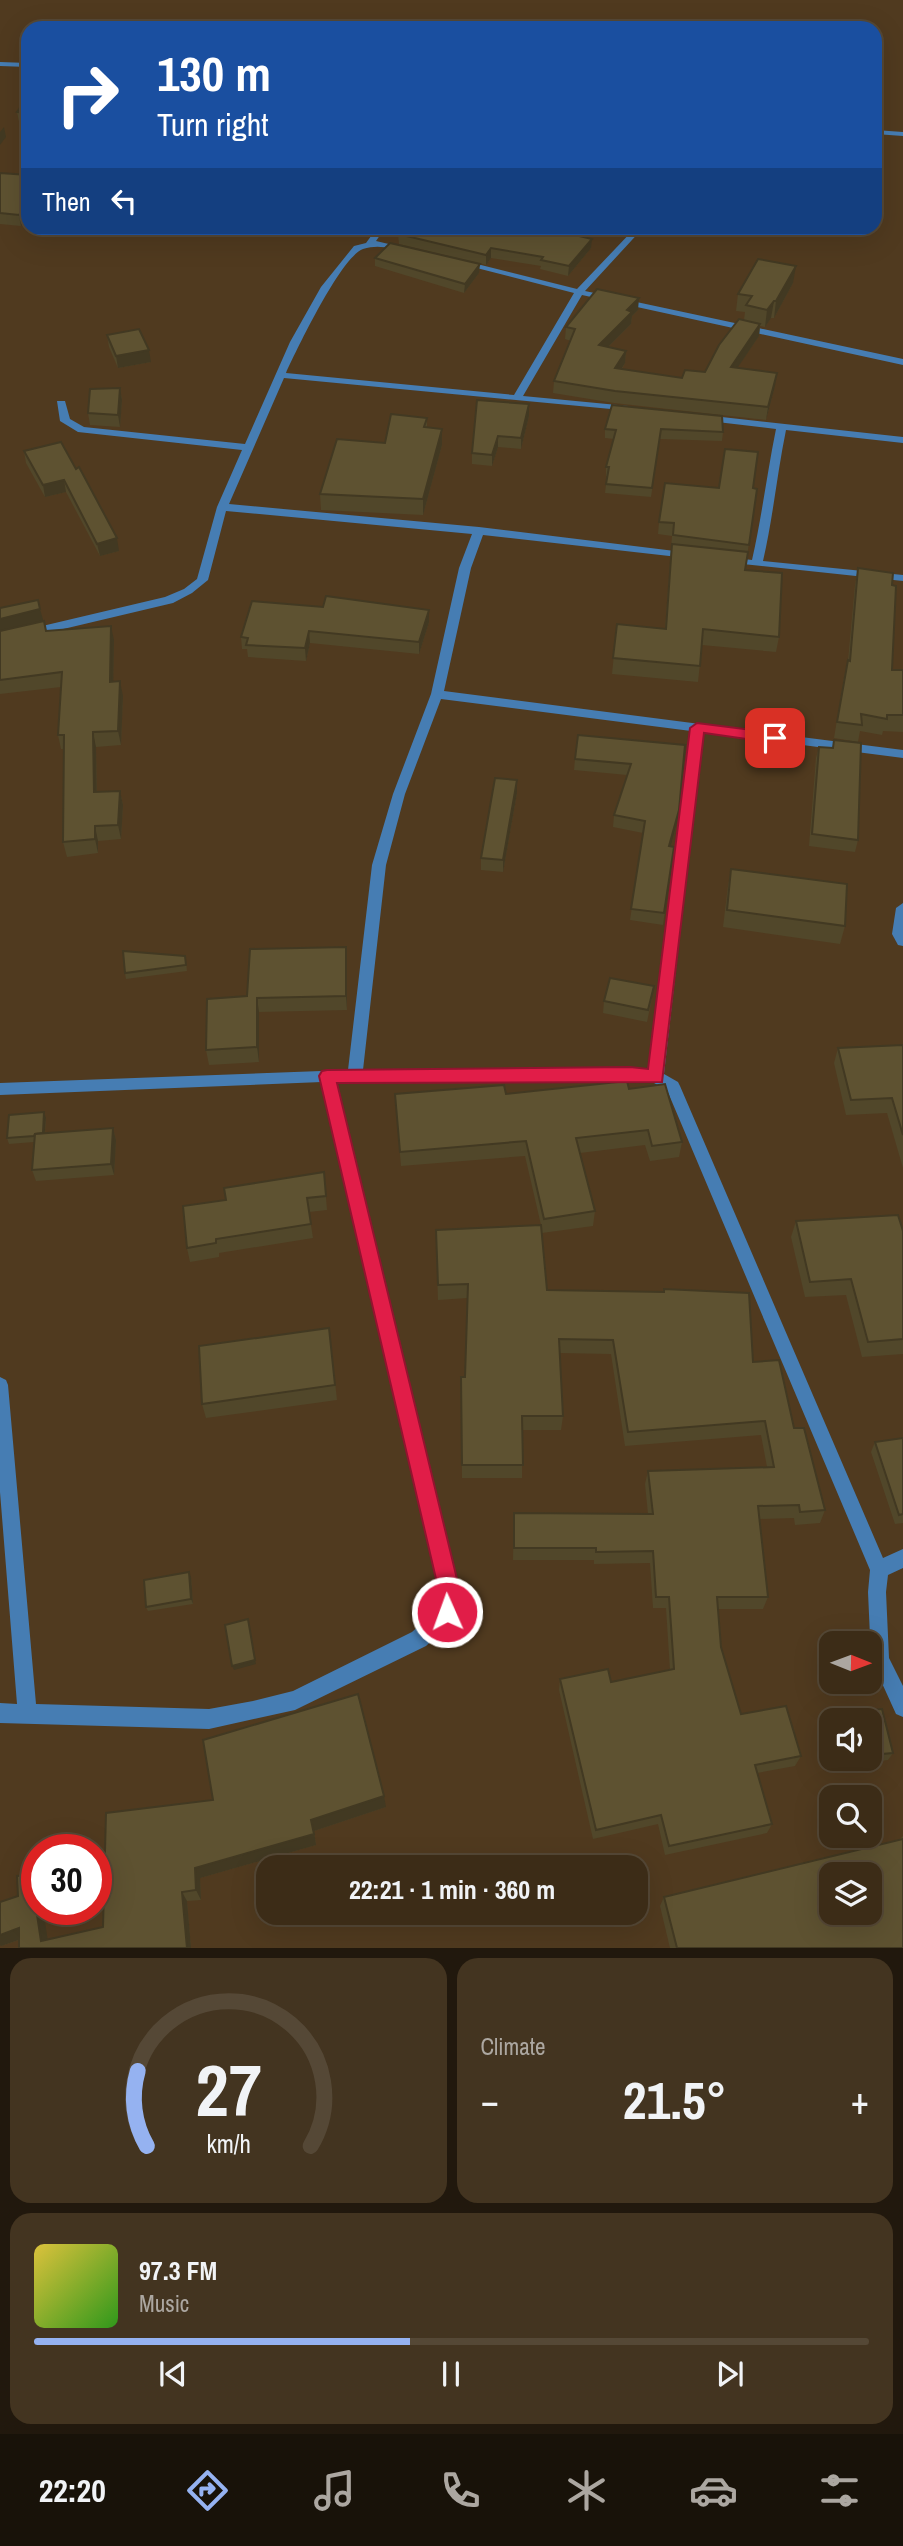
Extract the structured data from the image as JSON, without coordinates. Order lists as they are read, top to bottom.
{
  "north": "right",
  "page": {
    "turn": ["130 m", "Turn right"],
    "then": "Then",
    "limit": "30",
    "trip": "22:21 · 1 min · 360 m",
    "tile": "Climate",
    "heat": ["−", "21.5°", "+"],
    "song": ["97.3 FM", "Music"],
    "tabs": "22:20",
    "gauge": ["27", "km/h"]
  }
}
